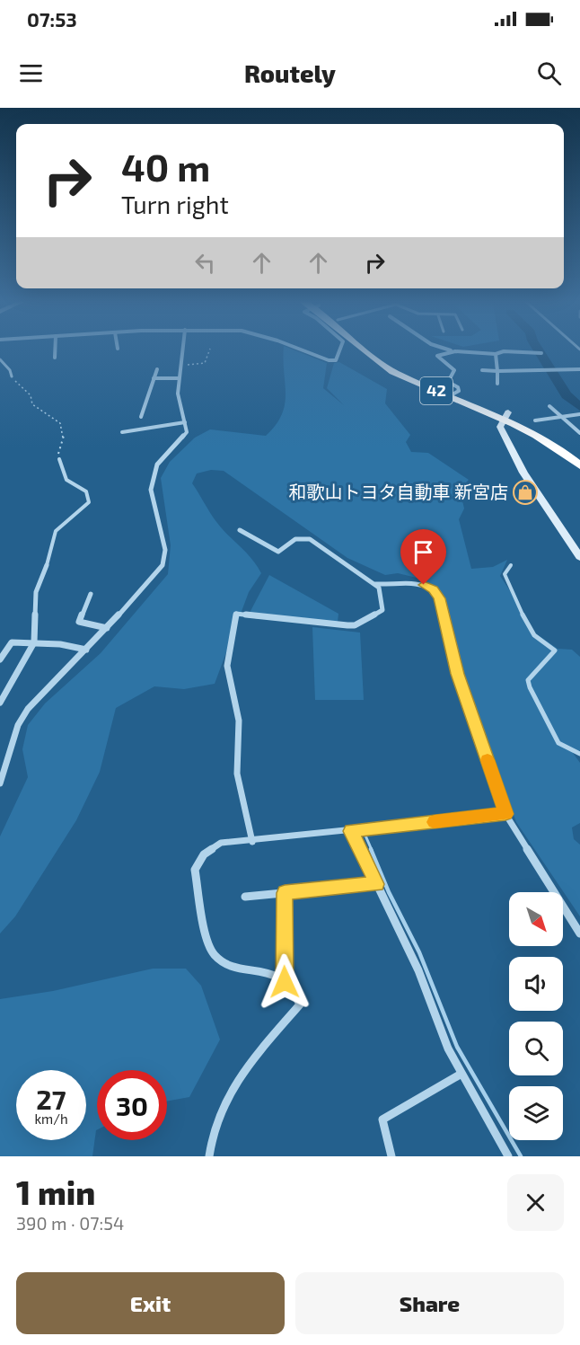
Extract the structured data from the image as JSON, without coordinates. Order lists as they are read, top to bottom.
{
  "streets": {
    "highway": ["42"]
  },
  "places": {
    "shop": ["和歌山トヨタ自動車 新宮店"]
  },
  "north": "bottom right",
  "page": {
    "status": "07:53",
    "header": "Routely",
    "turn": ["40 m", "Turn right"],
    "speed": "27 km/h",
    "limit": "30",
    "heading": ["1 min", "390 m · 07:54"],
    "buttons": ["Exit", "Share"]
  }
}
